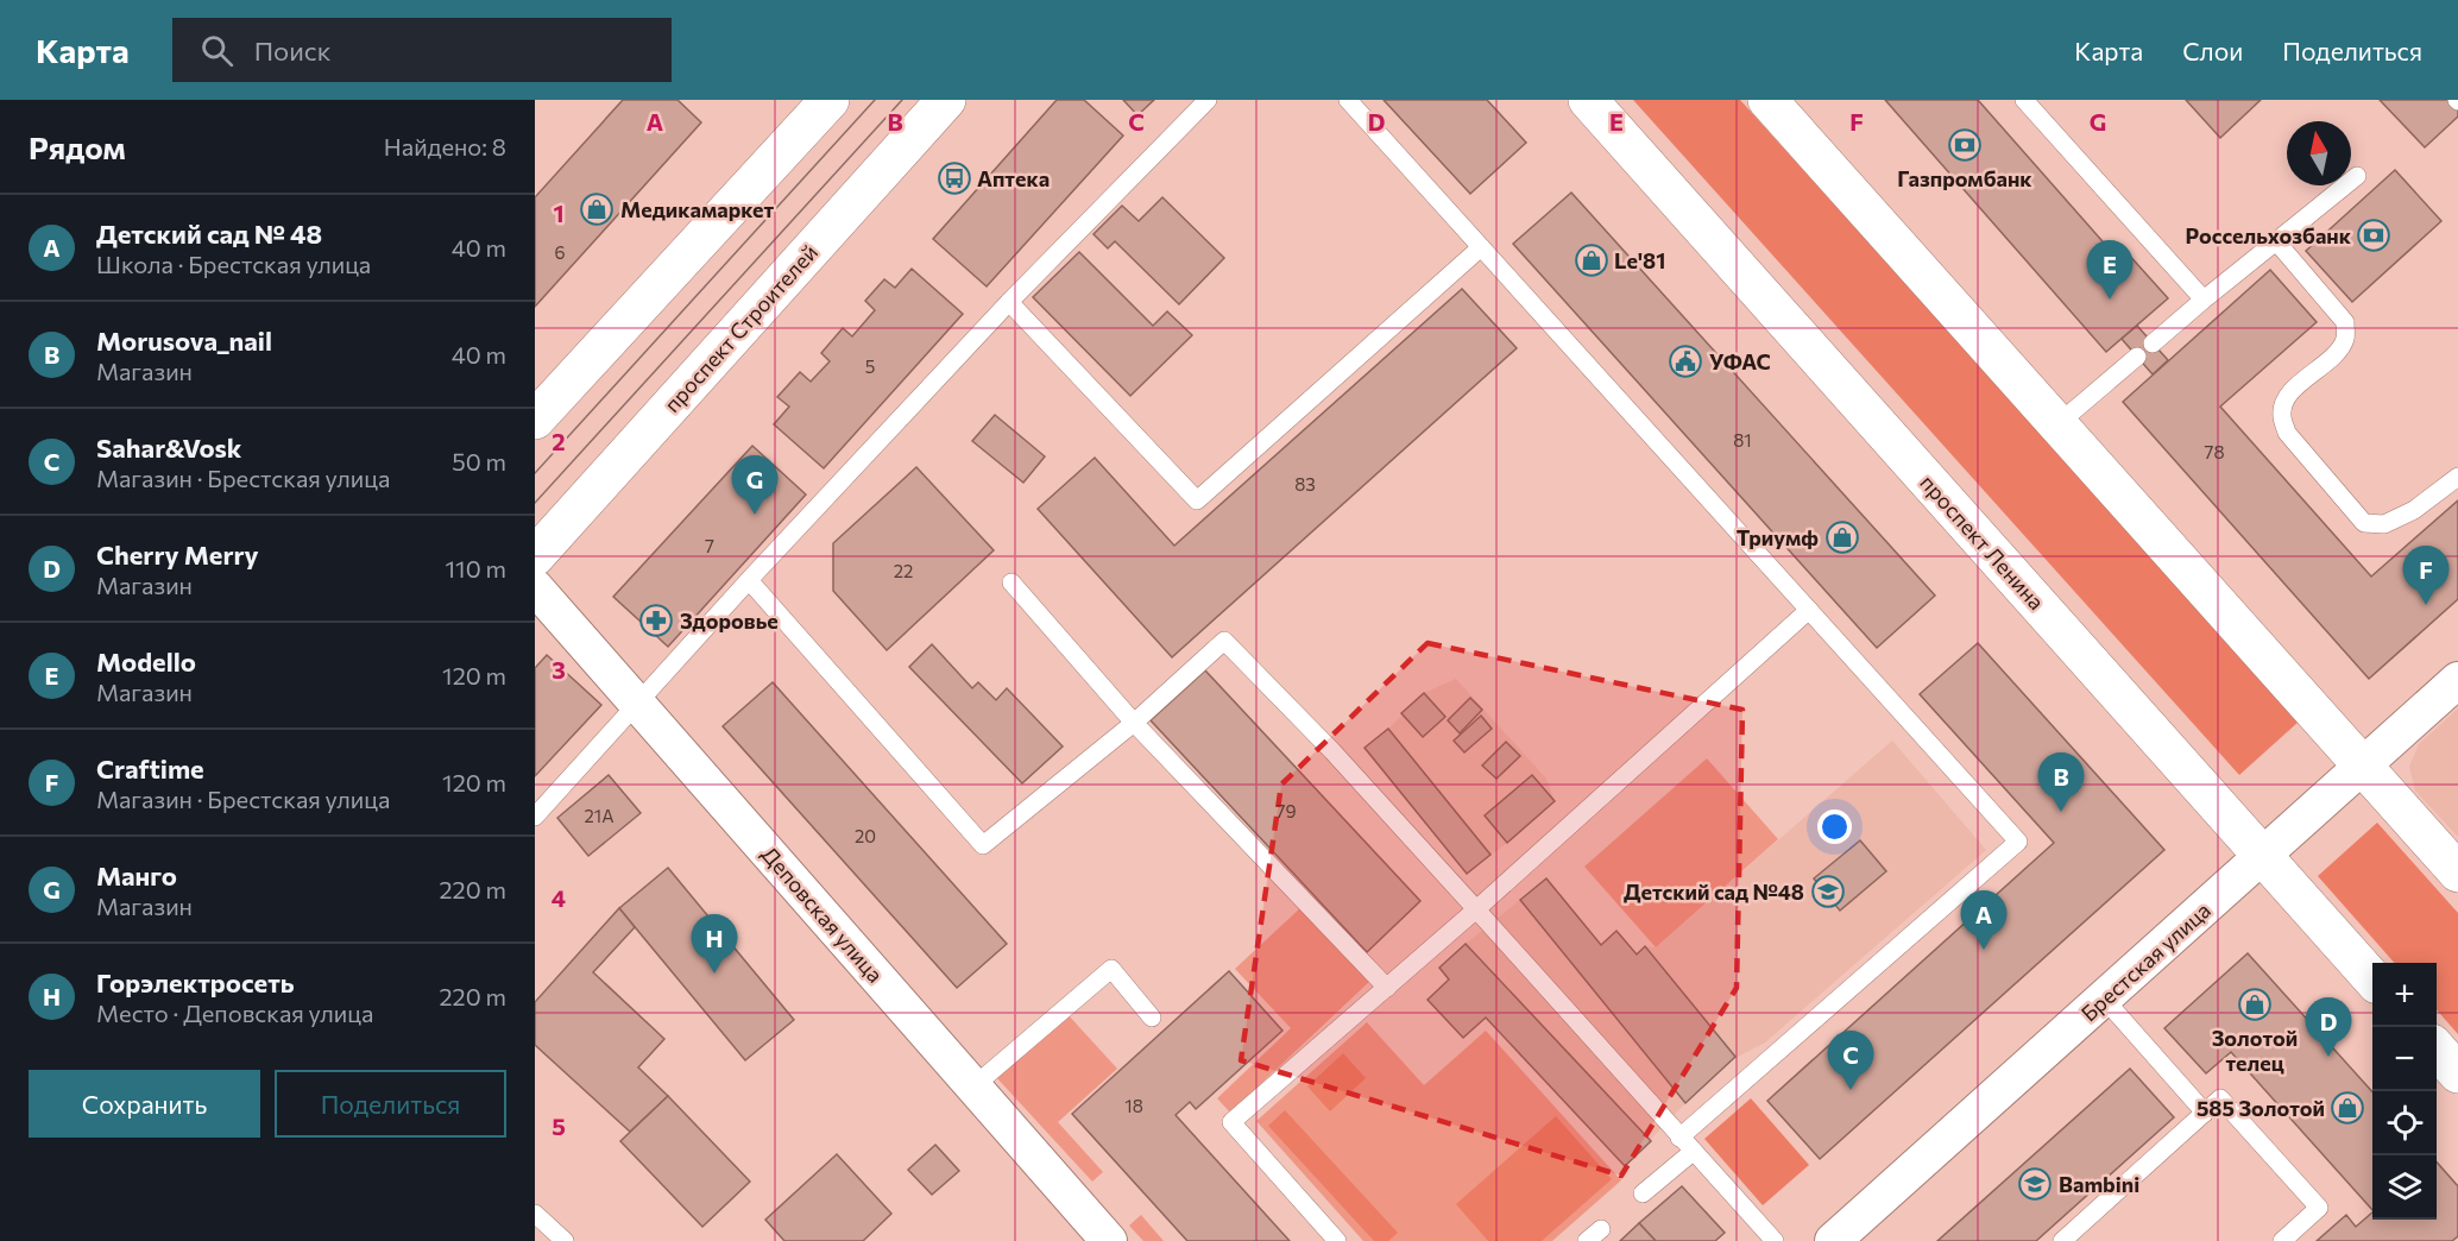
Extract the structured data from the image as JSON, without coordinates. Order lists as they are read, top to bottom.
{
  "streets": {
    "main road": ["проспект Строителей", "проспект Ленина"],
    "street": ["Деповская улица", "Брестская улица"]
  },
  "crossings": [
    ["проспект Ленина", "Брестская улица"]
  ],
  "places": {
    "bank": ["Газпромбанк", "Россельхозбанк"],
    "bus stop": ["Аптека"],
    "shop": [
      "Медикамаркет",
      "Le'81",
      "Триумф",
      "Золотой телец",
      "585 Золотой"
    ],
    "public building": ["УФАС"],
    "pharmacy": ["Здоровье"],
    "school or university": ["Детский сад №48", "Bambini"]
  },
  "house_numbers": [
    "6",
    "5",
    "81",
    "78",
    "83",
    "7",
    "22",
    "79",
    "21А",
    "20",
    "18"
  ],
  "north": "top",
  "page": {
    "header": "Карта",
    "search": "Поиск",
    "nav": ["Карта", "Слои", "Поделиться"],
    "heading": ["Рядом", "Найдено: 8"],
    "list": [
      {
        "mark": "A",
        "name": "Детский сад № 48",
        "note": "Школа · Брестская улица",
        "value": "40 m"
      },
      {
        "mark": "B",
        "name": "Morusova_nail",
        "note": "Магазин",
        "value": "40 m"
      },
      {
        "mark": "C",
        "name": "Sahar&Vosk",
        "note": "Магазин · Брестская улица",
        "value": "50 m"
      },
      {
        "mark": "D",
        "name": "Cherry Merry",
        "note": "Магазин",
        "value": "110 m"
      },
      {
        "mark": "E",
        "name": "Modello",
        "note": "Магазин",
        "value": "120 m"
      },
      {
        "mark": "F",
        "name": "Craftime",
        "note": "Магазин · Брестская улица",
        "value": "120 m"
      },
      {
        "mark": "G",
        "name": "Манго",
        "note": "Магазин",
        "value": "220 m"
      },
      {
        "mark": "H",
        "name": "Горэлектросеть",
        "note": "Место · Деповская улица",
        "value": "220 m"
      }
    ],
    "pins": [
      "E",
      "G",
      "F",
      "B",
      "A",
      "H",
      "D",
      "C"
    ],
    "map_buttons": ["+", "−"],
    "buttons": ["Сохранить", "Поделиться"]
  },
  "grid": {
    "columns": [
      "A",
      "B",
      "C",
      "D",
      "E",
      "F",
      "G"
    ],
    "rows": [
      "1",
      "2",
      "3",
      "4",
      "5"
    ]
  }
}
